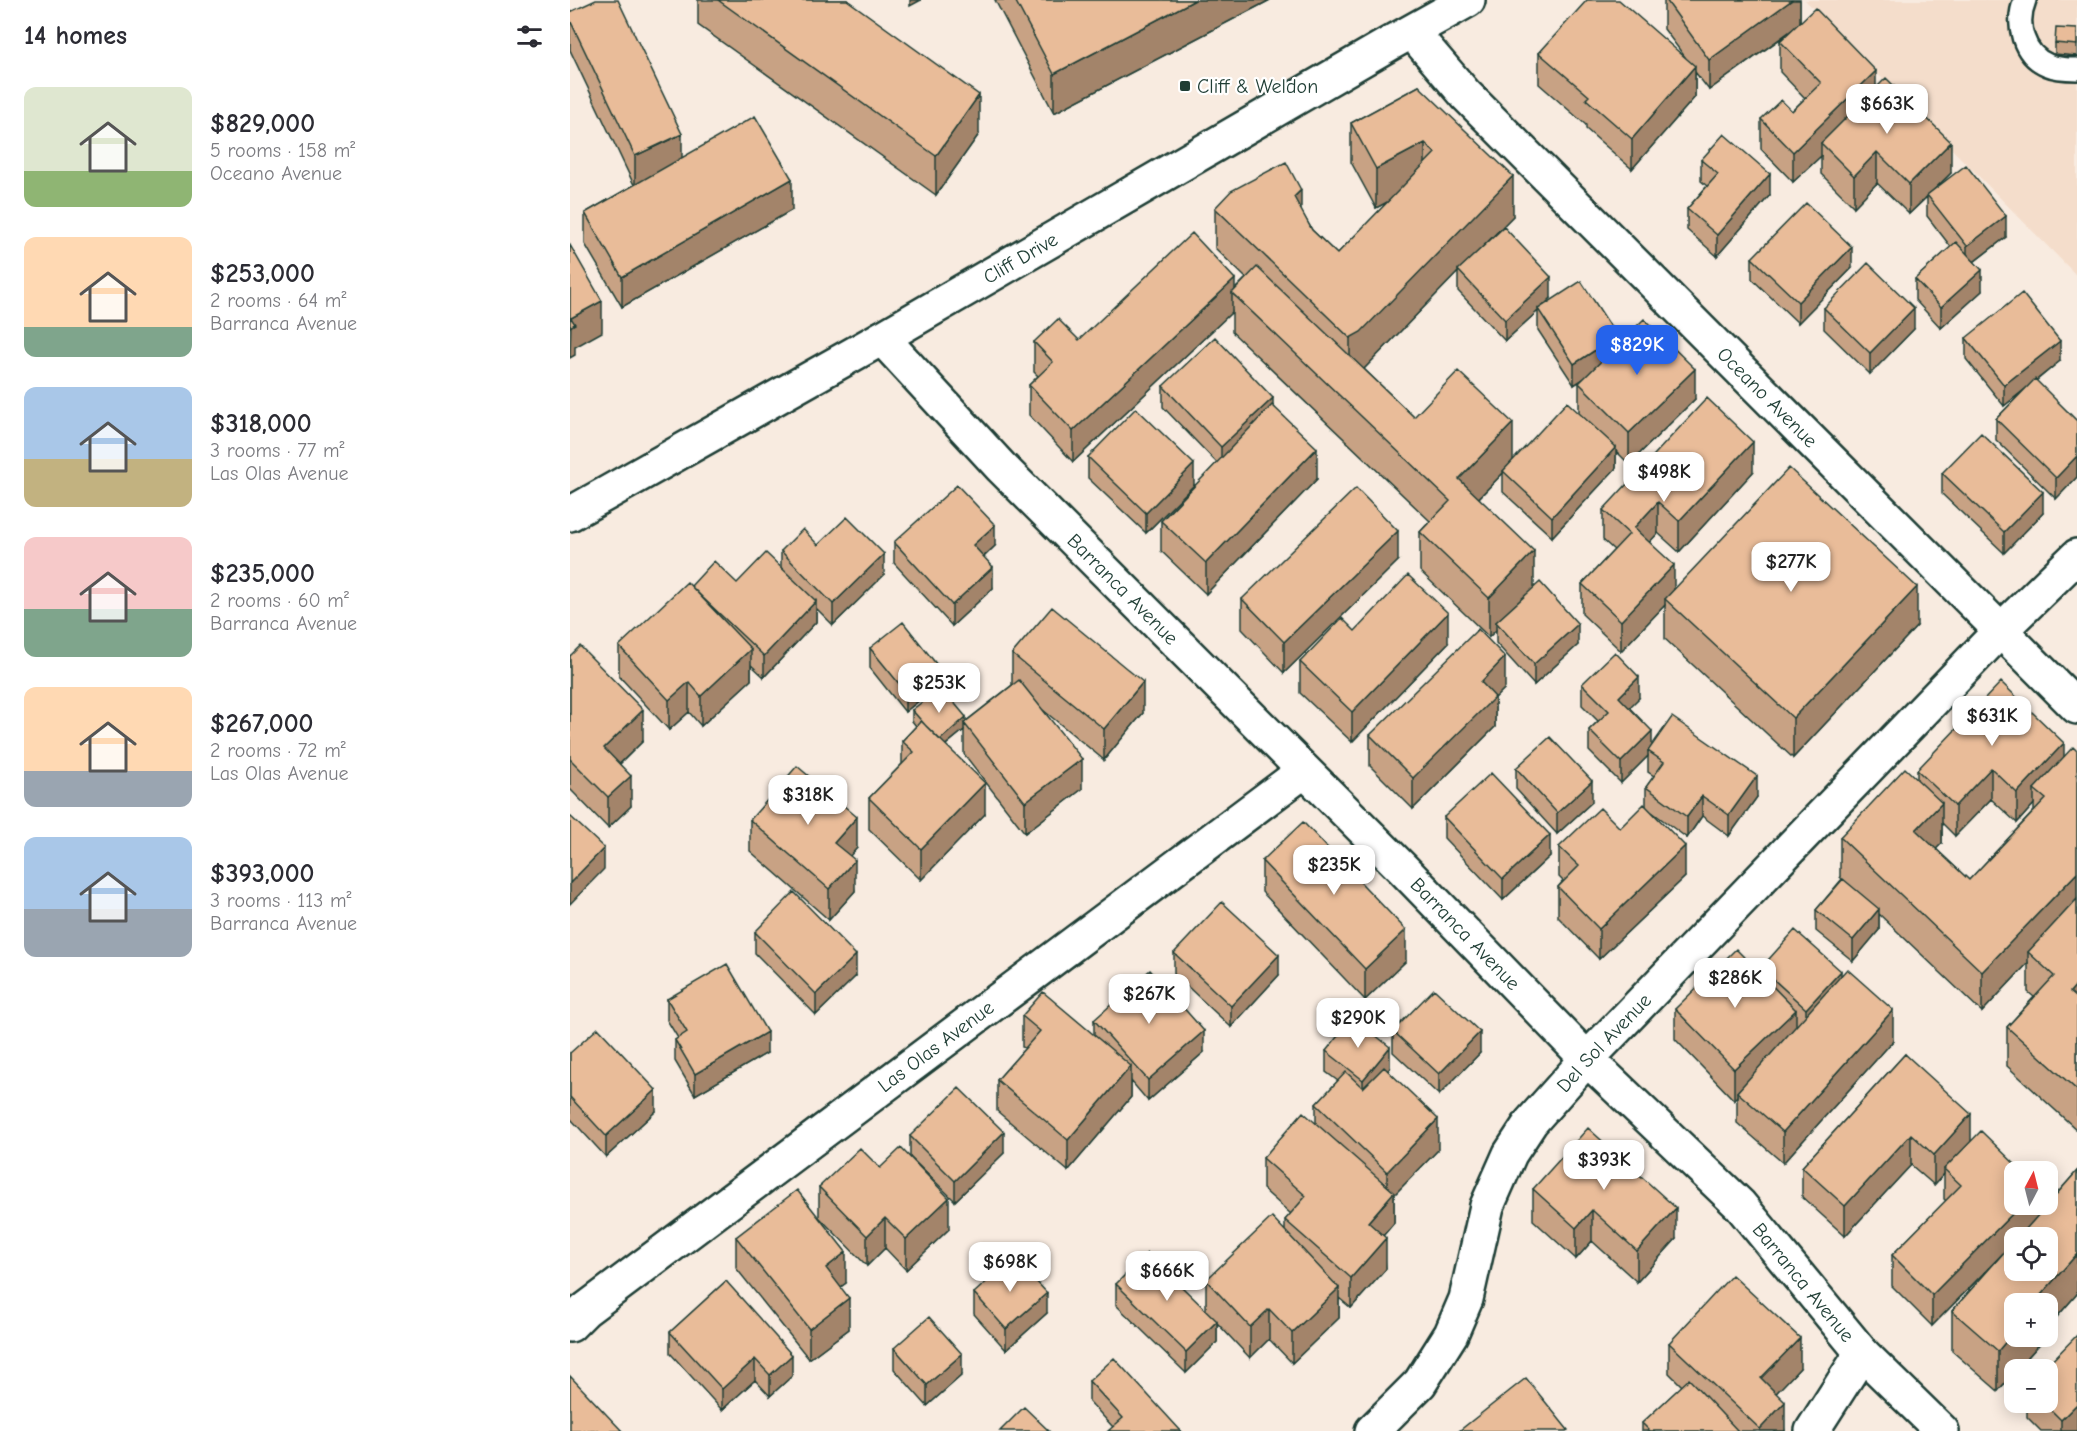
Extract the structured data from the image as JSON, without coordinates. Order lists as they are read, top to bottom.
{
  "streets": {
    "street": [
      "Cliff Drive",
      "Oceano Avenue",
      "Barranca Avenue",
      "Del Sol Avenue",
      "Las Olas Avenue"
    ]
  },
  "crossings": [
    ["Cliff Drive", "Oceano Avenue"],
    ["Cliff Drive", "Barranca Avenue"],
    ["Oceano Avenue", "Del Sol Avenue"],
    ["Barranca Avenue", "Del Sol Avenue"],
    ["Barranca Avenue", "Las Olas Avenue"]
  ],
  "places": {
    "transit": ["Cliff & Weldon"]
  },
  "north": "top",
  "page": {
    "heading": "14 homes",
    "list": [
      {
        "name": "$829,000",
        "note": "5 rooms · 158 m² · Oceano Avenue"
      },
      {
        "name": "$253,000",
        "note": "2 rooms · 64 m² · Barranca Avenue"
      },
      {
        "name": "$318,000",
        "note": "3 rooms · 77 m² · Las Olas Avenue"
      },
      {
        "name": "$235,000",
        "note": "2 rooms · 60 m² · Barranca Avenue"
      },
      {
        "name": "$267,000",
        "note": "2 rooms · 72 m² · Las Olas Avenue"
      },
      {
        "name": "$393,000",
        "note": "3 rooms · 113 m² · Barranca Avenue"
      }
    ],
    "price": [
      "$663K",
      "$829K",
      "$498K",
      "$277K",
      "$253K",
      "$631K",
      "$318K",
      "$235K",
      "$286K",
      "$267K",
      "$290K",
      "$393K",
      "$698K",
      "$666K"
    ],
    "map_buttons": ["+", "−"]
  }
}
